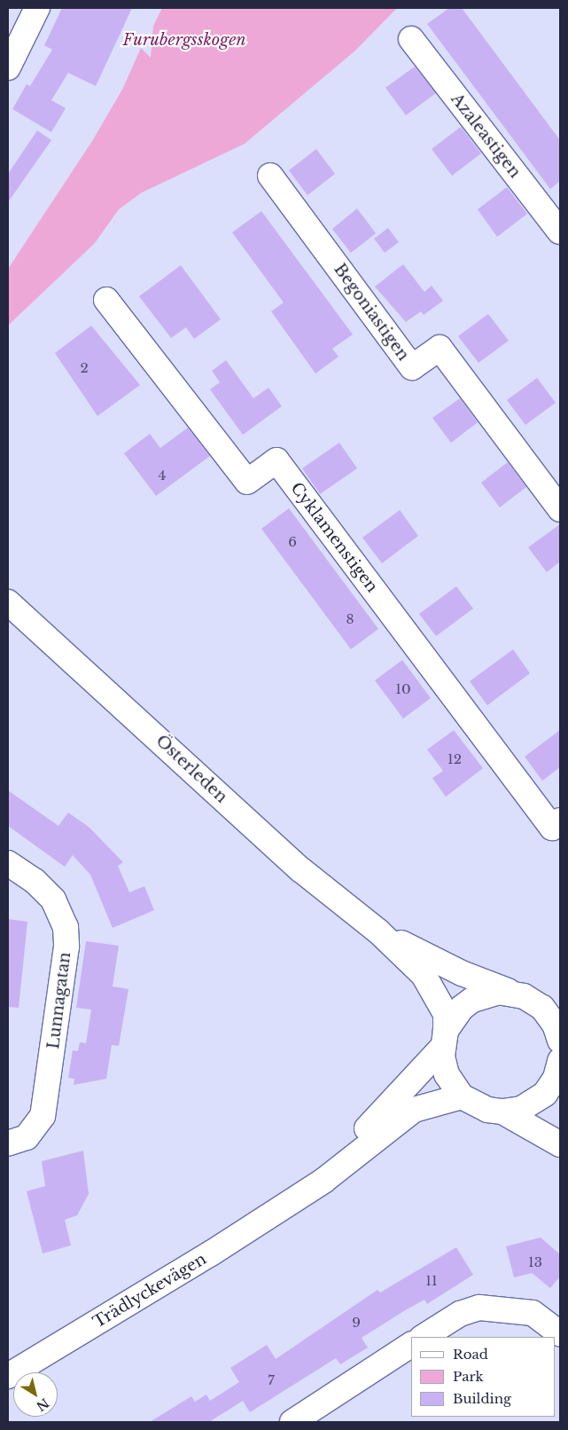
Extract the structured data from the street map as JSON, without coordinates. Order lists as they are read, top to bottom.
{
  "streets": {
    "street": [
      "Azaleastigen",
      "Begoniastigen",
      "Cyklamenstigen",
      "Österleden",
      "Lunnagatan",
      "Trädlyckevägen"
    ]
  },
  "crossings": [
    ["Österleden", "Trädlyckevägen"]
  ],
  "parks": ["Furubergsskogen"],
  "house_numbers": [
    "2",
    "4",
    "6",
    "8",
    "10",
    "12",
    "13",
    "11",
    "9",
    "7"
  ],
  "legend": ["Road", "Park", "Building"],
  "north": "bottom right"
}
